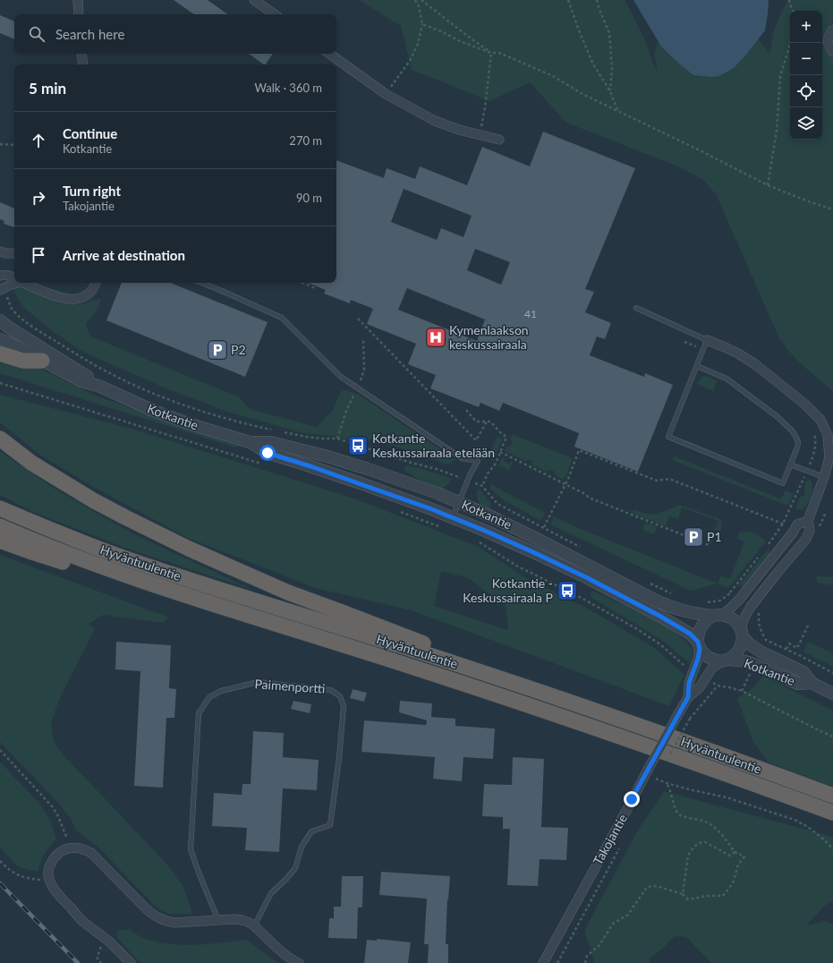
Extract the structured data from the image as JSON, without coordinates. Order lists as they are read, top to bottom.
{
  "streets": {
    "highway": ["Hyväntuulentie"],
    "street": ["Kotkantie", "Takojantie"],
    "lane": ["Paimenportti"]
  },
  "crossings": [
    ["Kotkantie", "Takojantie"]
  ],
  "places": {
    "hospital": ["Kymenlaakson keskussairaala"],
    "parking": ["P2", "P1"],
    "bus stop": ["Kotkantie Keskussairaala etelään", "Kotkantie - Keskussairaala P"]
  },
  "house_numbers": ["41"],
  "page": {
    "map_buttons": ["+", "−"],
    "search": "Search here",
    "heading": ["5 min", "Walk · 360 m"],
    "list": [
      ["Continue", "Kotkantie", "270 m"],
      ["Turn right", "Takojantie", "90 m"],
      "Arrive at destination"
    ]
  }
}
